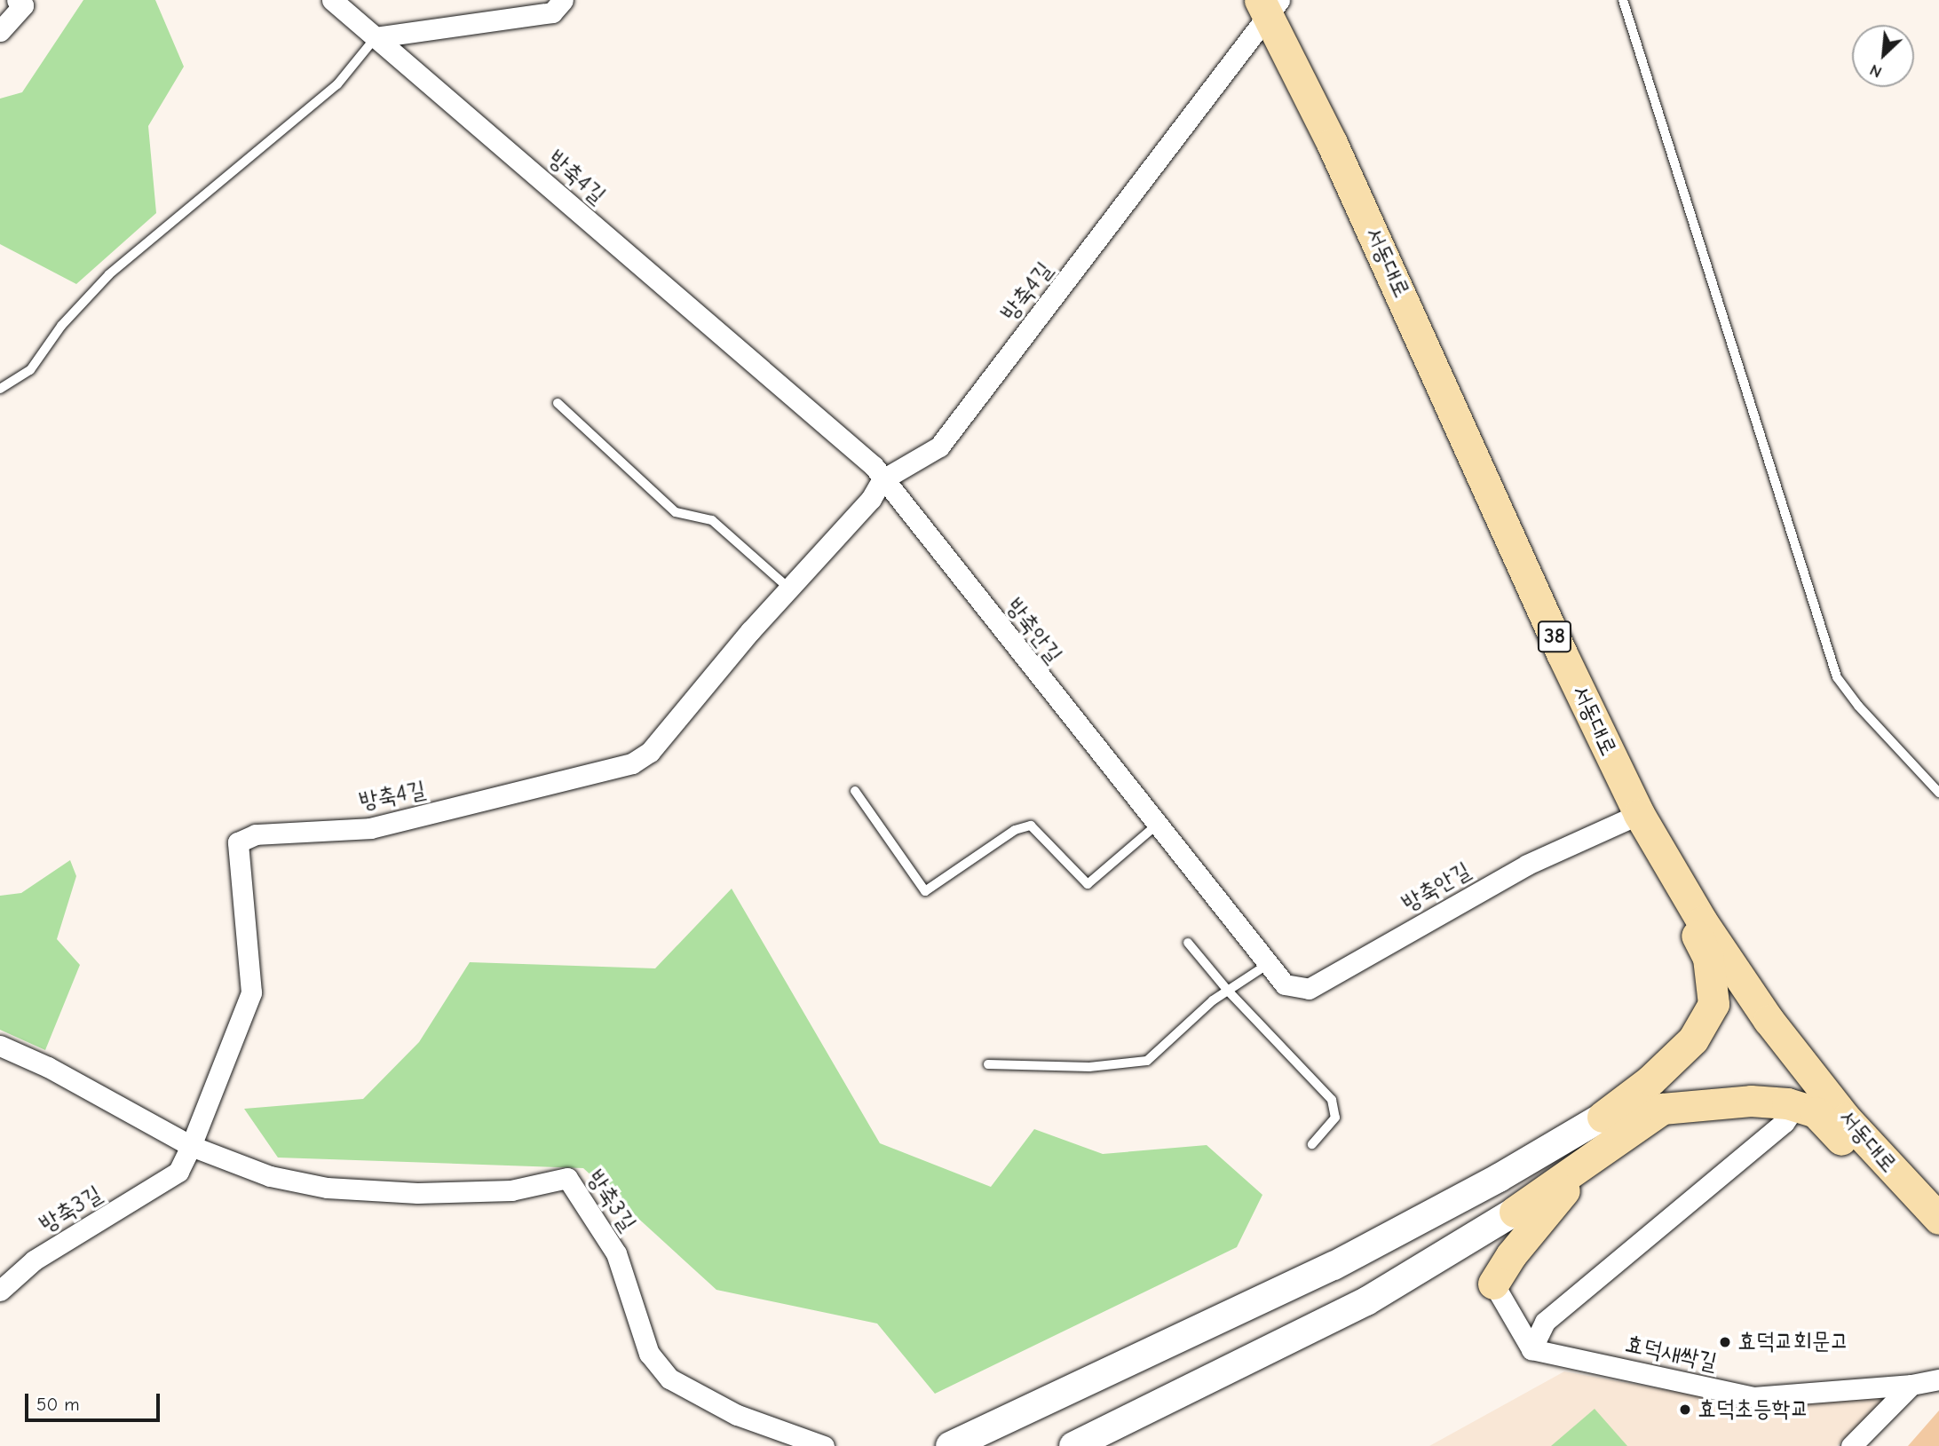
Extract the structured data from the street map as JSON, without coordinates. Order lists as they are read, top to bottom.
{
  "streets": {
    "main road": ["서동대로", "38"],
    "street": [
      "방축4길",
      "방축안길",
      "방축3길",
      "효덕새싹길"
    ]
  },
  "crossings": [
    ["방축4길", "서동대로"],
    ["방축4길", "방축안길"],
    ["방축4길", "방축3길"],
    ["서동대로", "방축안길"]
  ],
  "places": ["효덕교회문고", "효덕초등학교"],
  "scale_bar": "50 m",
  "north": "bottom left"
}
